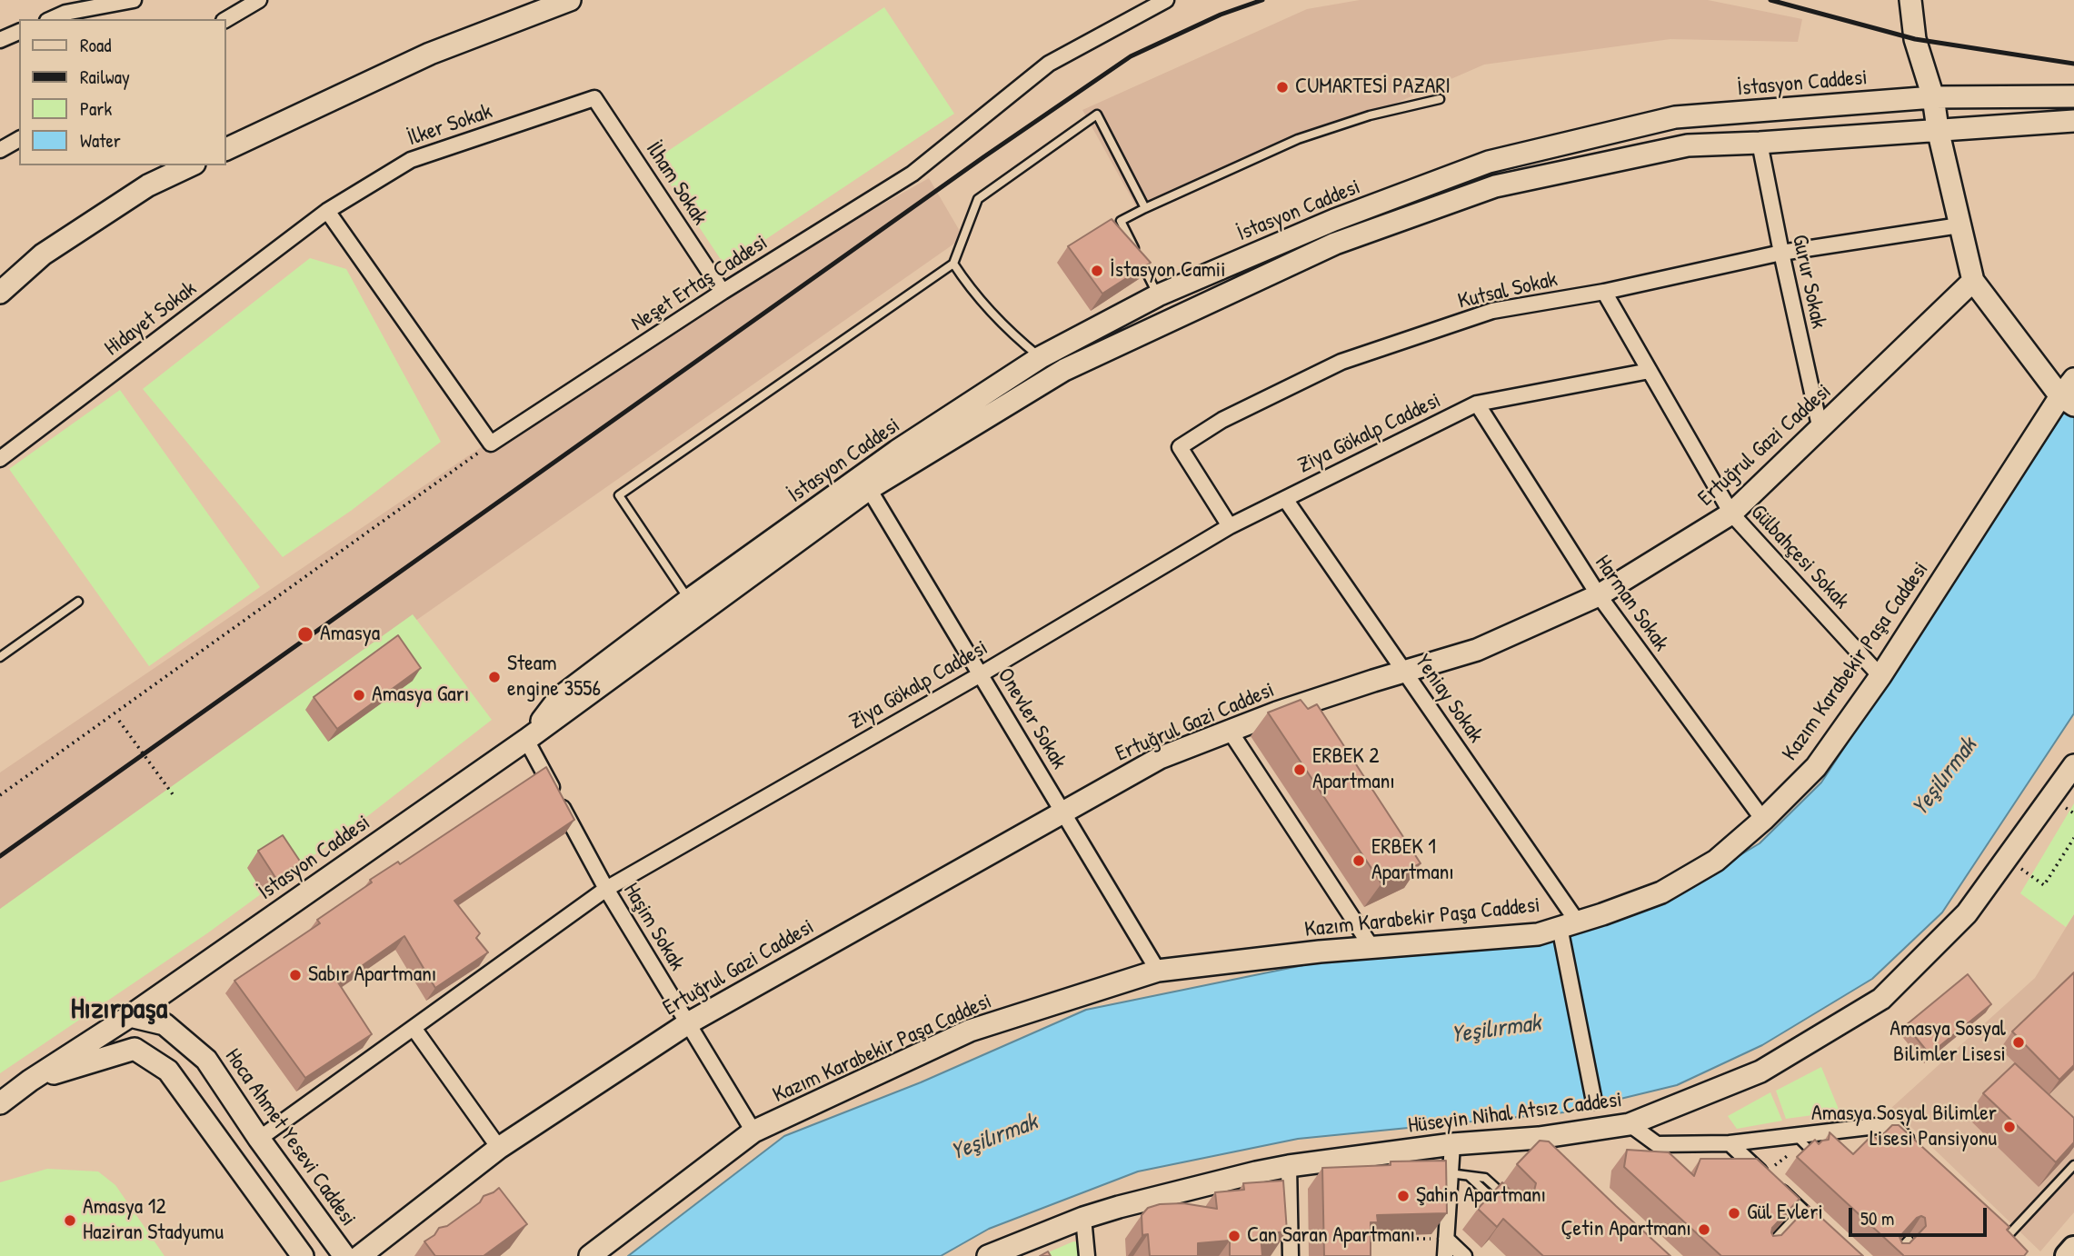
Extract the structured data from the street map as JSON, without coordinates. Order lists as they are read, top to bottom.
{
  "streets": {
    "street": [
      "İstasyon Caddesi",
      "İlker Sokak",
      "İlham Sokak",
      "Gurur Sokak",
      "Neşet Ertaş Caddesi",
      "Kutsal Sokak",
      "Hidayet Sokak",
      "Ziya Gökalp Caddesi",
      "Ertuğrul Gazi Caddesi",
      "Gülbahçesi Sokak",
      "Harman Sokak",
      "Kazım Karabekir Paşa Caddesi",
      "Yeniay Sokak",
      "Onevler Sokak",
      "Haşim Sokak",
      "Hüseyin Nihal Atsız Caddesi",
      "Hoca Ahmet Yesevi Caddesi"
    ]
  },
  "crossings": [
    ["İstasyon Caddesi", "Gurur Sokak"],
    ["İstasyon Caddesi", "Onevler Sokak"],
    ["İstasyon Caddesi", "Haşim Sokak"],
    ["İstasyon Caddesi", "Hoca Ahmet Yesevi Caddesi"],
    ["İlker Sokak", "İlham Sokak"],
    ["İlker Sokak", "Hidayet Sokak"],
    ["İlham Sokak", "Neşet Ertaş Caddesi"],
    ["Gurur Sokak", "Kutsal Sokak"],
    ["Gurur Sokak", "Ertuğrul Gazi Caddesi"],
    ["Kutsal Sokak", "Ziya Gökalp Caddesi"],
    ["Kutsal Sokak", "Gülbahçesi Sokak"],
    ["Ziya Gökalp Caddesi", "Gülbahçesi Sokak"],
    ["Ziya Gökalp Caddesi", "Harman Sokak"],
    ["Ziya Gökalp Caddesi", "Yeniay Sokak"],
    ["Ziya Gökalp Caddesi", "Onevler Sokak"],
    ["Ziya Gökalp Caddesi", "Haşim Sokak"],
    ["Ziya Gökalp Caddesi", "Hoca Ahmet Yesevi Caddesi"],
    ["Ertuğrul Gazi Caddesi", "Gülbahçesi Sokak"],
    ["Ertuğrul Gazi Caddesi", "Harman Sokak"],
    ["Ertuğrul Gazi Caddesi", "Yeniay Sokak"],
    ["Ertuğrul Gazi Caddesi", "Onevler Sokak"],
    ["Ertuğrul Gazi Caddesi", "Haşim Sokak"],
    ["Gülbahçesi Sokak", "Kazım Karabekir Paşa Caddesi"],
    ["Harman Sokak", "Kazım Karabekir Paşa Caddesi"],
    ["Kazım Karabekir Paşa Caddesi", "Yeniay Sokak"],
    ["Kazım Karabekir Paşa Caddesi", "Onevler Sokak"],
    ["Kazım Karabekir Paşa Caddesi", "Haşim Sokak"]
  ],
  "districts": ["Hızırpaşa"],
  "water": ["Yeşilırmak"],
  "places": [
    "CUMARTESİ PAZARI",
    "İstasyon Camii",
    "Amasya",
    "Steam engine 3556",
    "Amasya Garı",
    "ERBEK 2 Apartmanı",
    "ERBEK 1 Apartmanı",
    "Sabır Apartmanı",
    "Amasya Sosyal Bilimler Lisesi",
    "Amasya Sosyal Bilimler Lisesi Pansiyonu",
    "Şahin Apartmanı",
    "Gül Evleri",
    "Amasya 12 Haziran Stadyumu",
    "Çetin Apartmanı",
    "Can Saran Apartmanı"
  ],
  "legend": [
    "Road",
    "Railway",
    "Park",
    "Water"
  ],
  "scale_bar": "50 m"
}
